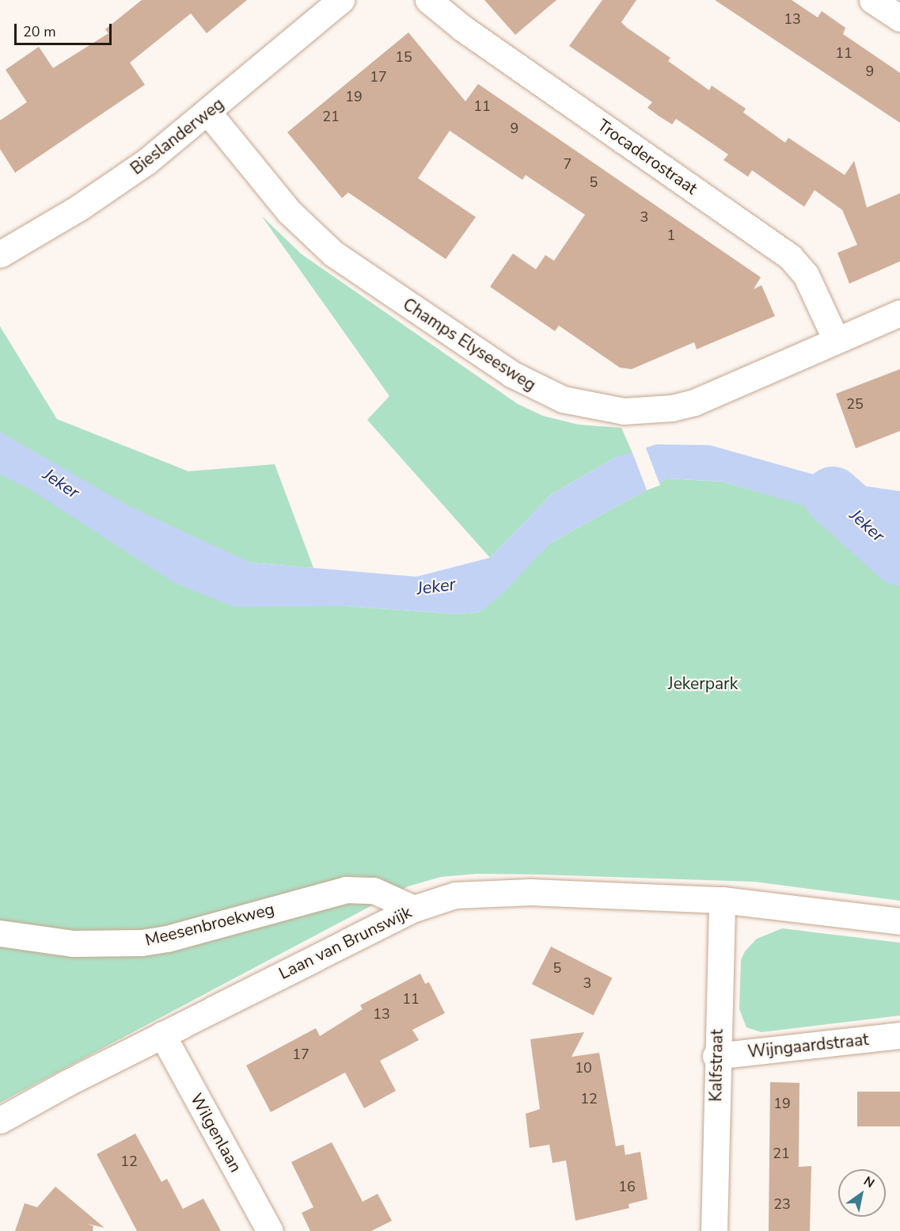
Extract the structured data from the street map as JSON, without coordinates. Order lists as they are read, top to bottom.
{
  "streets": {
    "street": [
      "Bieslanderweg",
      "Trocaderostraat",
      "Champs Elyseesweg",
      "Meesenbroekweg",
      "Laan van Brunswijk",
      "Wijngaardstraat",
      "Kalfstraat",
      "Wilgenlaan"
    ]
  },
  "crossings": [
    ["Bieslanderweg", "Champs Elyseesweg"],
    ["Trocaderostraat", "Champs Elyseesweg"],
    ["Meesenbroekweg", "Laan van Brunswijk"],
    ["Laan van Brunswijk", "Kalfstraat"],
    ["Laan van Brunswijk", "Wilgenlaan"],
    ["Wijngaardstraat", "Kalfstraat"]
  ],
  "water": ["Jeker"],
  "parks": ["Jekerpark"],
  "house_numbers": [
    "13",
    "11",
    "15",
    "9",
    "17",
    "19",
    "11",
    "21",
    "9",
    "7",
    "5",
    "3",
    "1",
    "25",
    "5",
    "3",
    "11",
    "13",
    "17",
    "10",
    "12",
    "19",
    "21",
    "12",
    "16",
    "23"
  ],
  "scale_bar": "20 m",
  "north": "top right"
}
